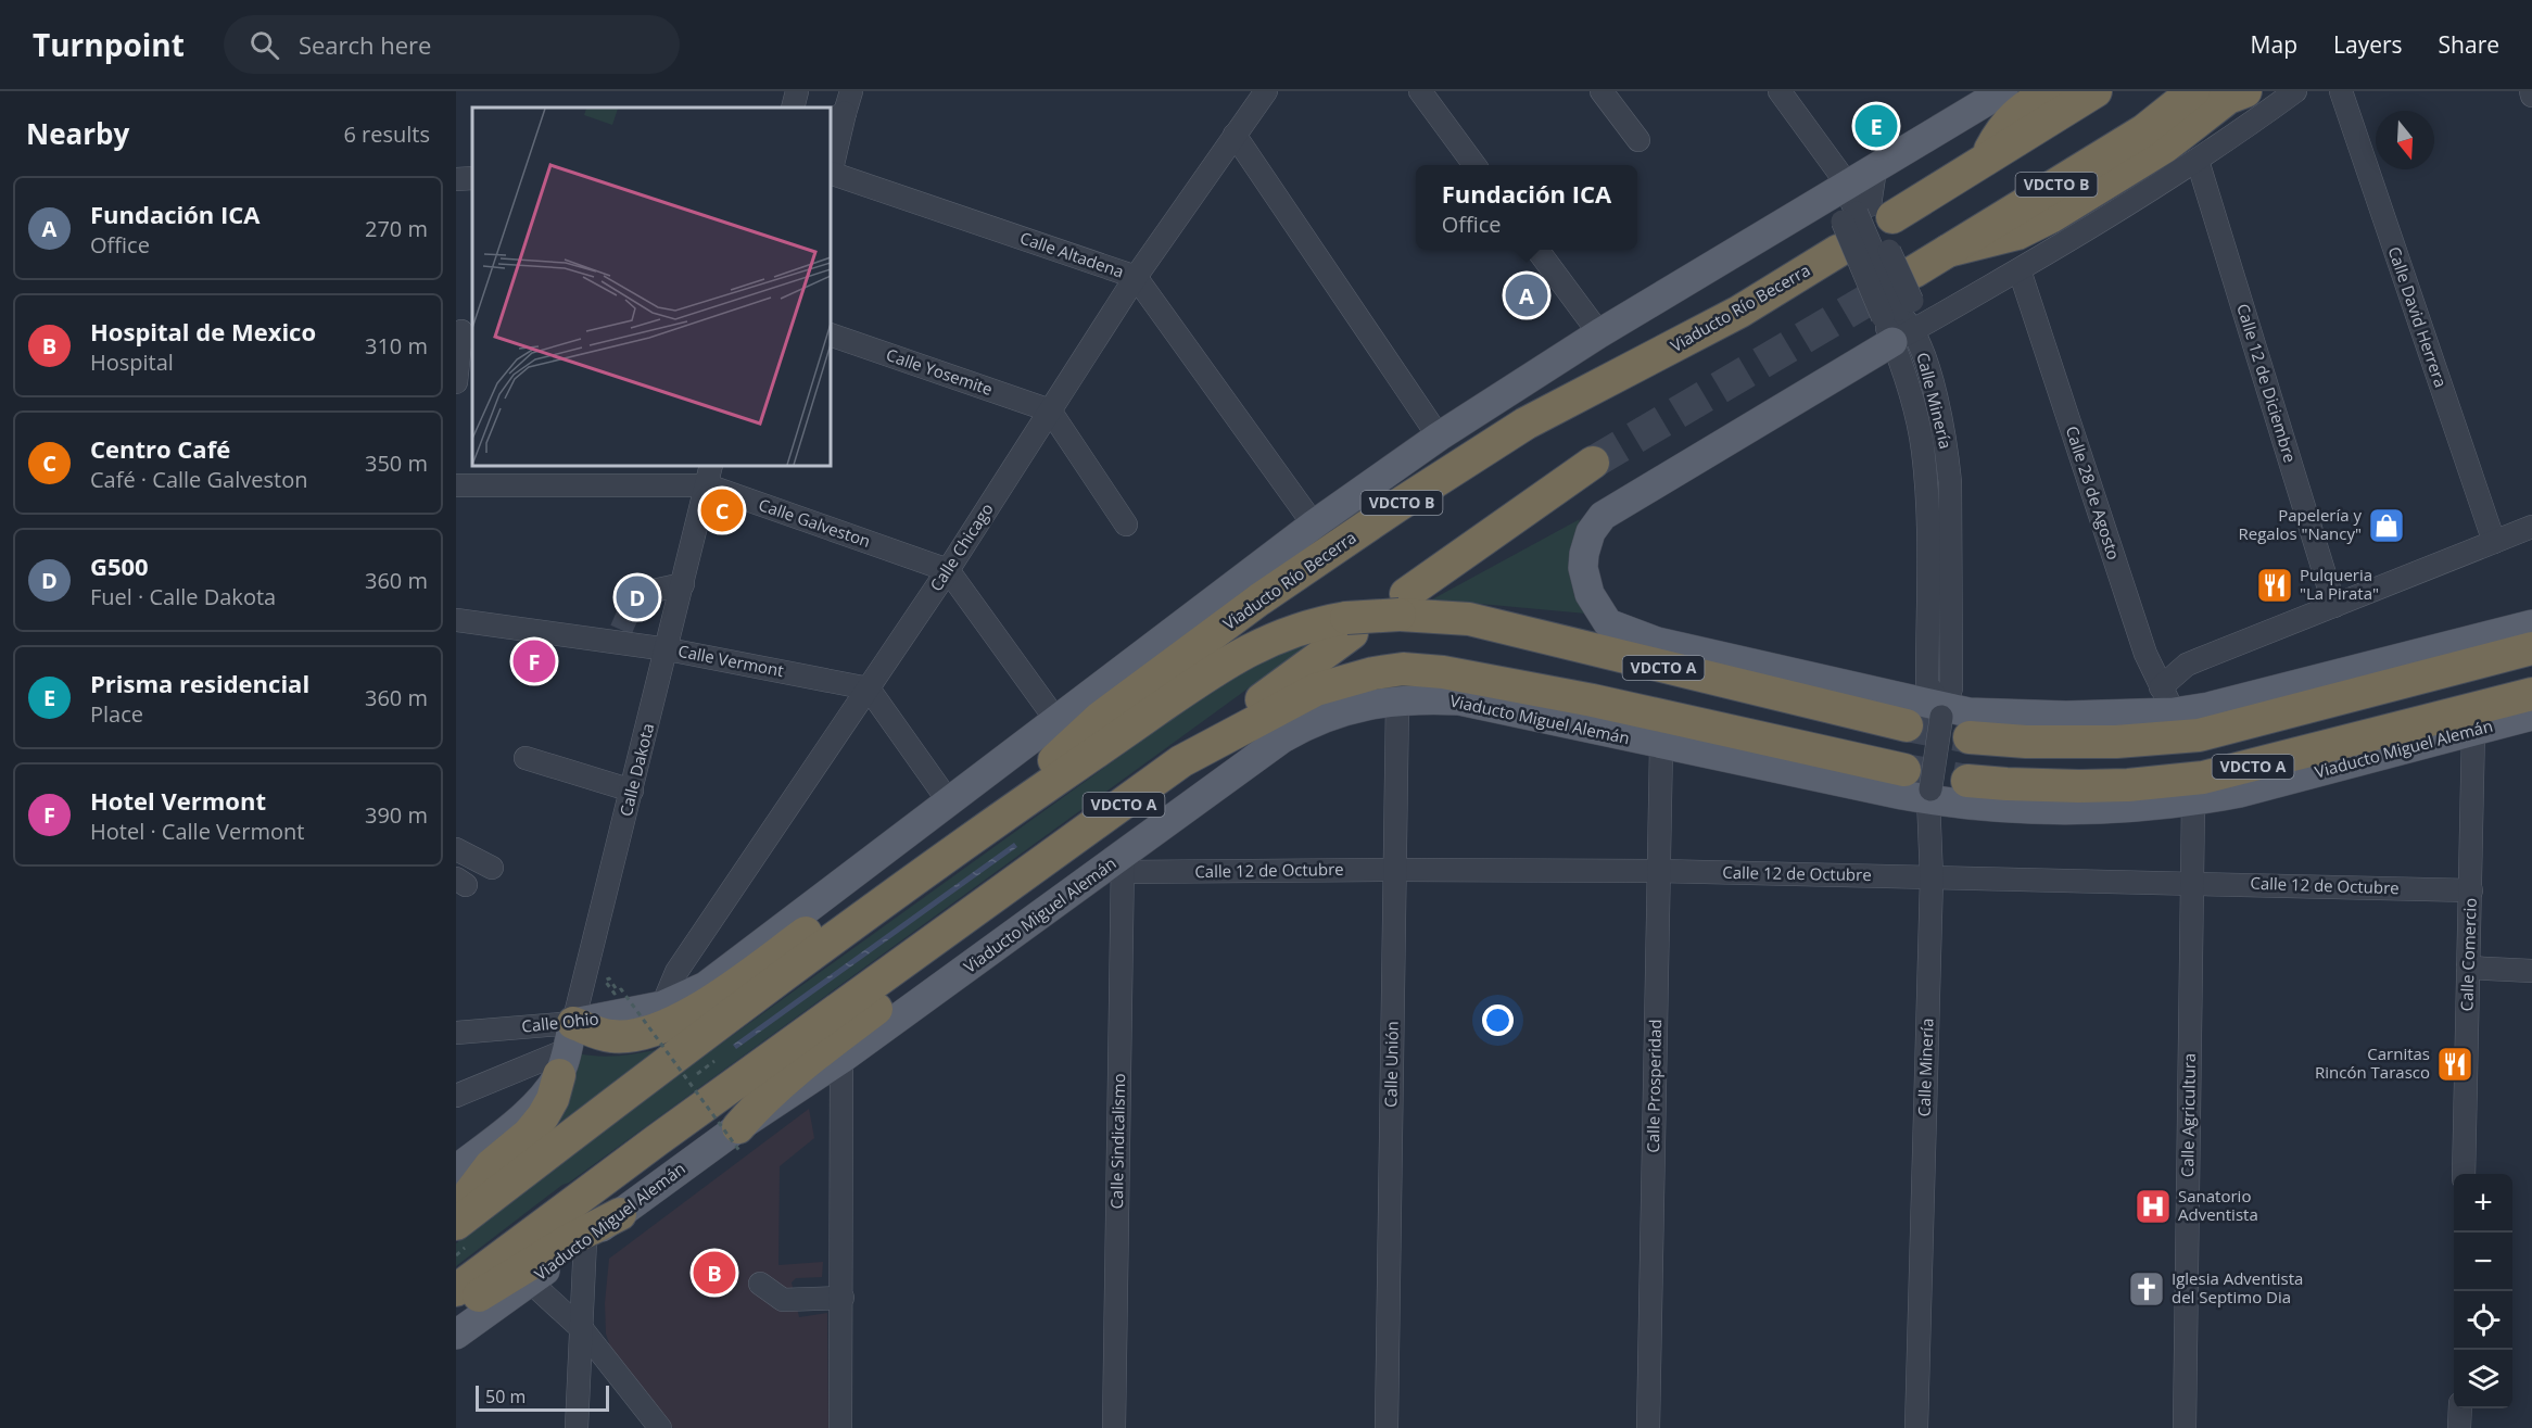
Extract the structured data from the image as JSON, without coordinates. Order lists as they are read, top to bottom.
{
  "streets": {
    "highway": [
      "VDCTO B",
      "Viaducto Río Becerra",
      "VDCTO A",
      "Viaducto Miguel Alemán"
    ],
    "main road": ["Calle Ohio"],
    "street": [
      "Calle Altadena",
      "Calle David Herrera",
      "Calle Yosemite",
      "Calle 12 de Diciembre",
      "Calle Minería",
      "Calle 28 de Agosto",
      "Calle Galveston",
      "Calle Chicago",
      "Calle Vermont",
      "Calle Dakota",
      "Calle 12 de Octubre",
      "Calle Comercio",
      "Calle Unión",
      "Calle Prosperidad",
      "Calle Agricultura",
      "Calle Sindicalismo"
    ]
  },
  "crossings": [
    ["VDCTO B", "Calle Minería"],
    ["Calle Altadena", "Calle Chicago"],
    ["Viaducto Río Becerra", "Calle Minería"],
    ["Viaducto Río Becerra", "VDCTO A"],
    ["Calle Yosemite", "Calle Chicago"],
    ["Calle Minería", "Viaducto Miguel Alemán"],
    ["Calle Minería", "Calle 12 de Octubre"],
    ["Calle Galveston", "Calle Chicago"],
    ["Calle Galveston", "Calle Dakota"],
    ["Calle Chicago", "Calle Vermont"],
    ["Calle Chicago", "Calle Ohio"],
    ["Calle Vermont", "Calle Dakota"],
    ["Viaducto Miguel Alemán", "Calle 12 de Octubre"],
    ["Viaducto Miguel Alemán", "Calle Comercio"],
    ["Viaducto Miguel Alemán", "Calle Unión"],
    ["Viaducto Miguel Alemán", "Calle Prosperidad"],
    ["Viaducto Miguel Alemán", "Calle Agricultura"],
    ["Viaducto Miguel Alemán", "Calle Sindicalismo"],
    ["Calle Dakota", "Calle Ohio"],
    ["Calle 12 de Octubre", "Calle Comercio"],
    ["Calle 12 de Octubre", "Calle Unión"],
    ["Calle 12 de Octubre", "Calle Prosperidad"],
    ["Calle 12 de Octubre", "Calle Agricultura"],
    ["Calle 12 de Octubre", "Calle Sindicalismo"]
  ],
  "places": {
    "shop": ["Papelería y Regalos \"Nancy\""],
    "restaurant": ["Pulqueria \"La Pirata\"", "Carnitas Rincón Tarasco"],
    "hospital": ["Sanatorio Adventista"],
    "church": ["Iglesia Adventista del Septimo Dia"]
  },
  "scale_bar": "50 m",
  "north": "bottom",
  "page": {
    "header": "Turnpoint",
    "search": "Search here",
    "nav": ["Map", "Layers", "Share"],
    "heading": ["Nearby", "6 results"],
    "pins": [
      "E",
      "A",
      "C",
      "D",
      "F",
      "B"
    ],
    "popup": ["Fundación ICA", "Office"],
    "list": [
      {
        "mark": "A",
        "name": "Fundación ICA",
        "note": "Office",
        "value": "270 m"
      },
      {
        "mark": "B",
        "name": "Hospital de Mexico",
        "note": "Hospital",
        "value": "310 m"
      },
      {
        "mark": "C",
        "name": "Centro Café",
        "note": "Café · Calle Galveston",
        "value": "350 m"
      },
      {
        "mark": "D",
        "name": "G500",
        "note": "Fuel · Calle Dakota",
        "value": "360 m"
      },
      {
        "mark": "E",
        "name": "Prisma residencial",
        "note": "Place",
        "value": "360 m"
      },
      {
        "mark": "F",
        "name": "Hotel Vermont",
        "note": "Hotel · Calle Vermont",
        "value": "390 m"
      }
    ],
    "map_buttons": ["+", "−"],
    "scale": "50 m"
  }
}
